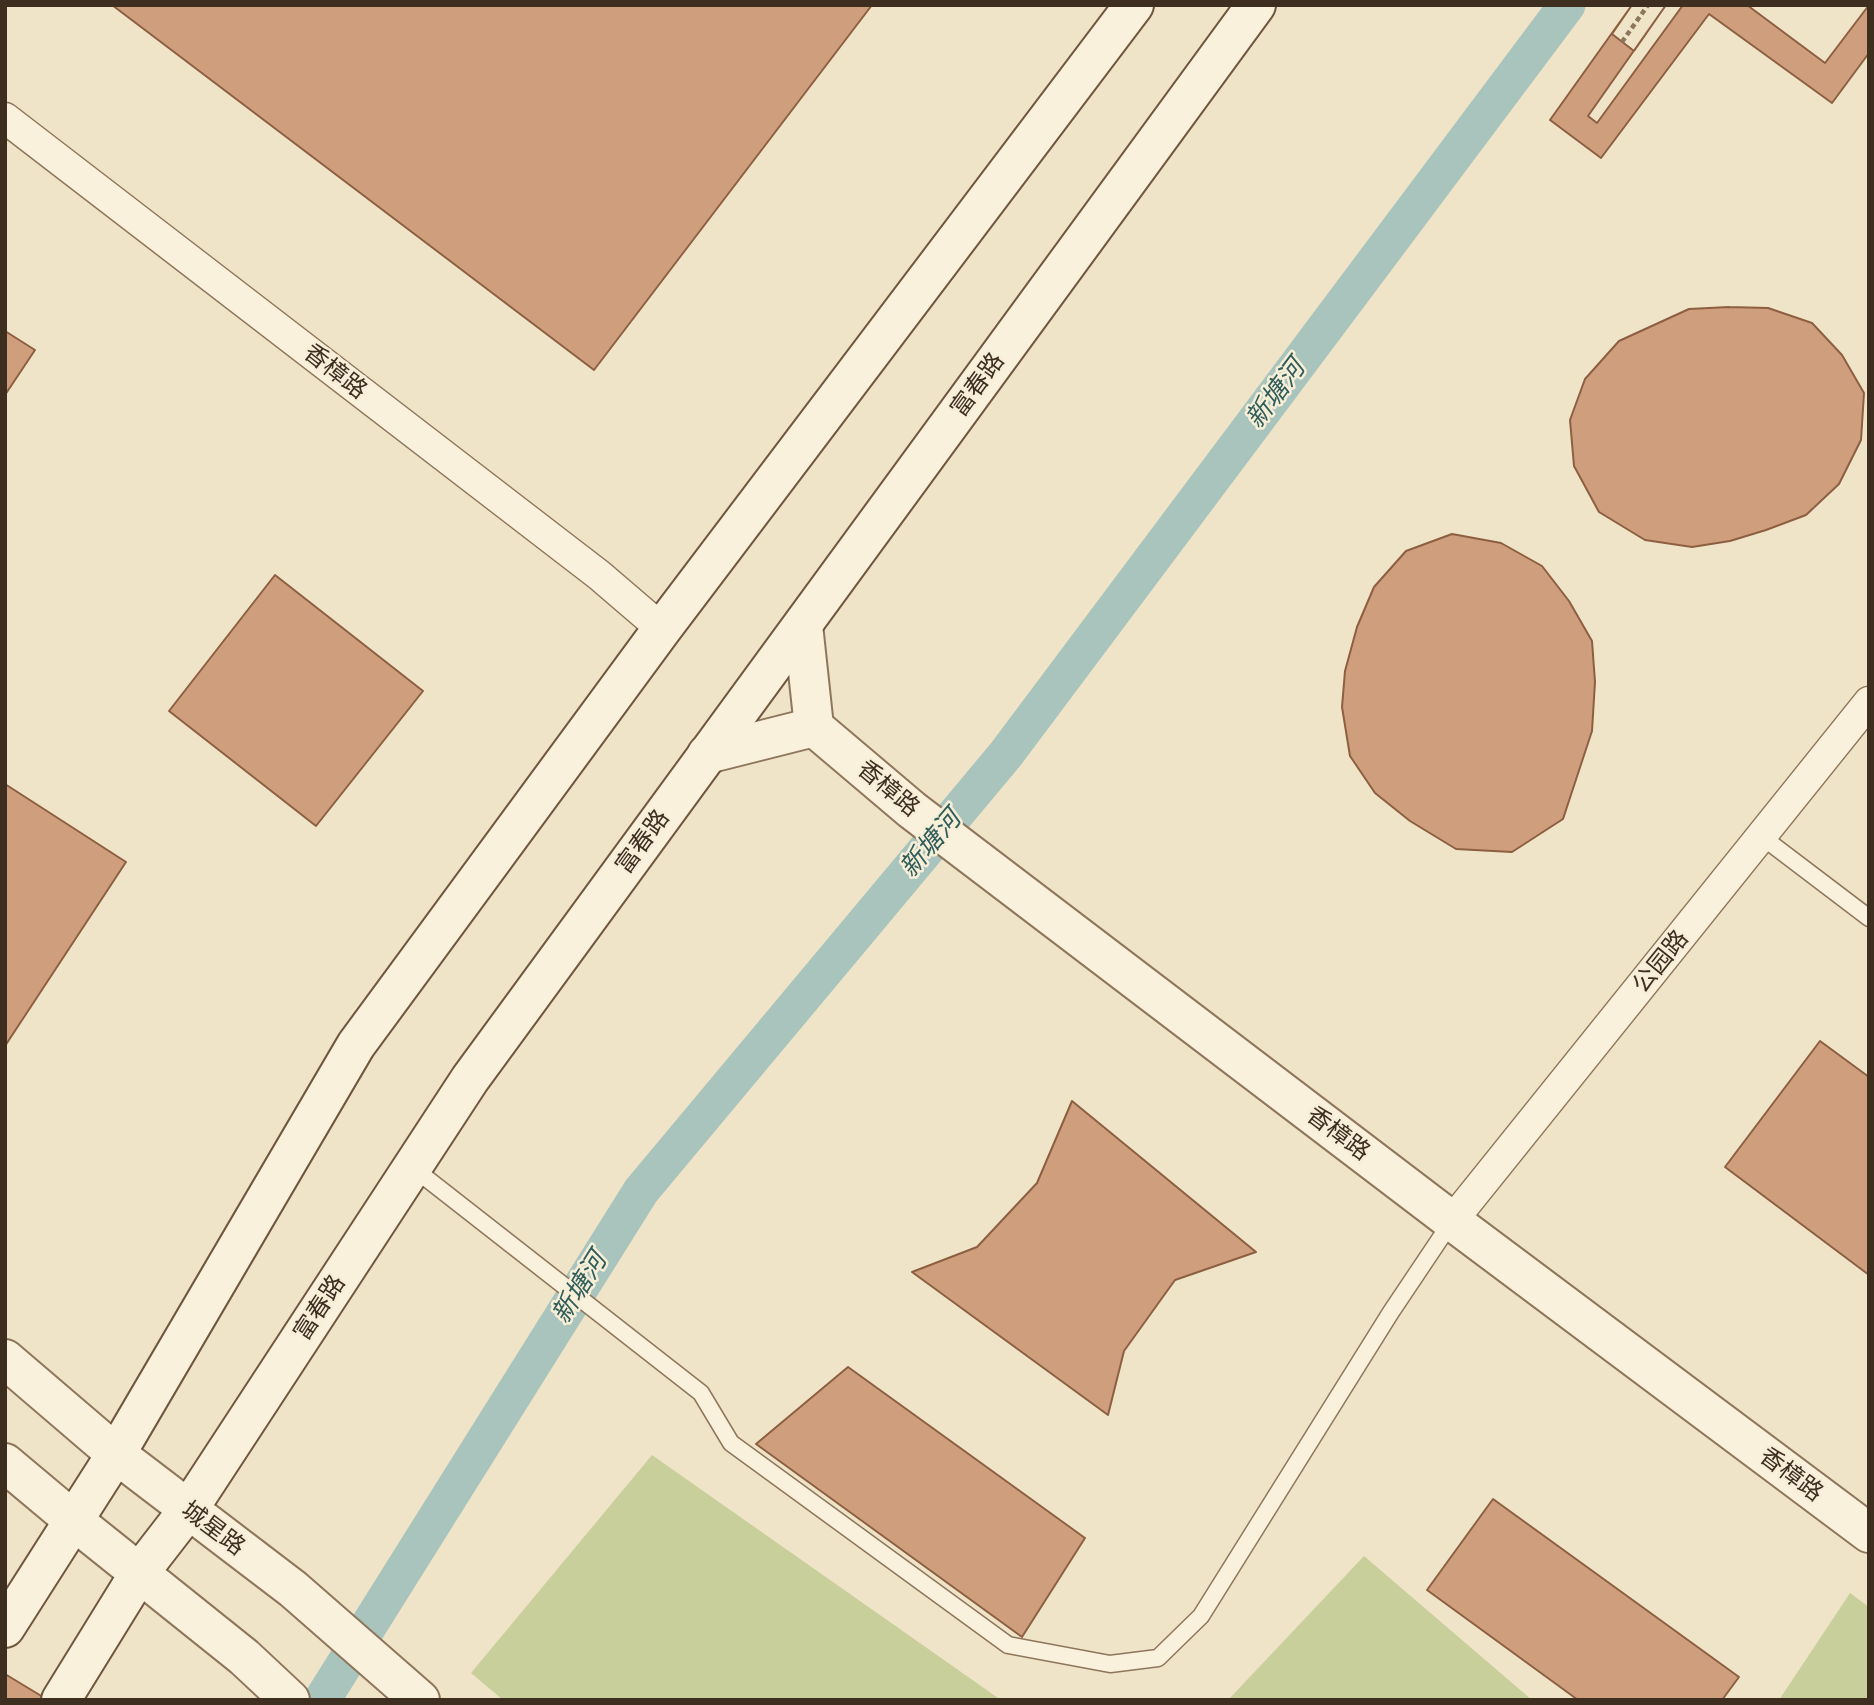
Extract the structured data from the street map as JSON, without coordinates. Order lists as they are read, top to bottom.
{
  "streets": {
    "main road": ["香樟路", "富春路", "城星路"],
    "street": ["公园路"]
  },
  "crossings": [
    ["香樟路", "公园路"],
    ["富春路", "城星路"]
  ],
  "water": ["新塘河"]
}
